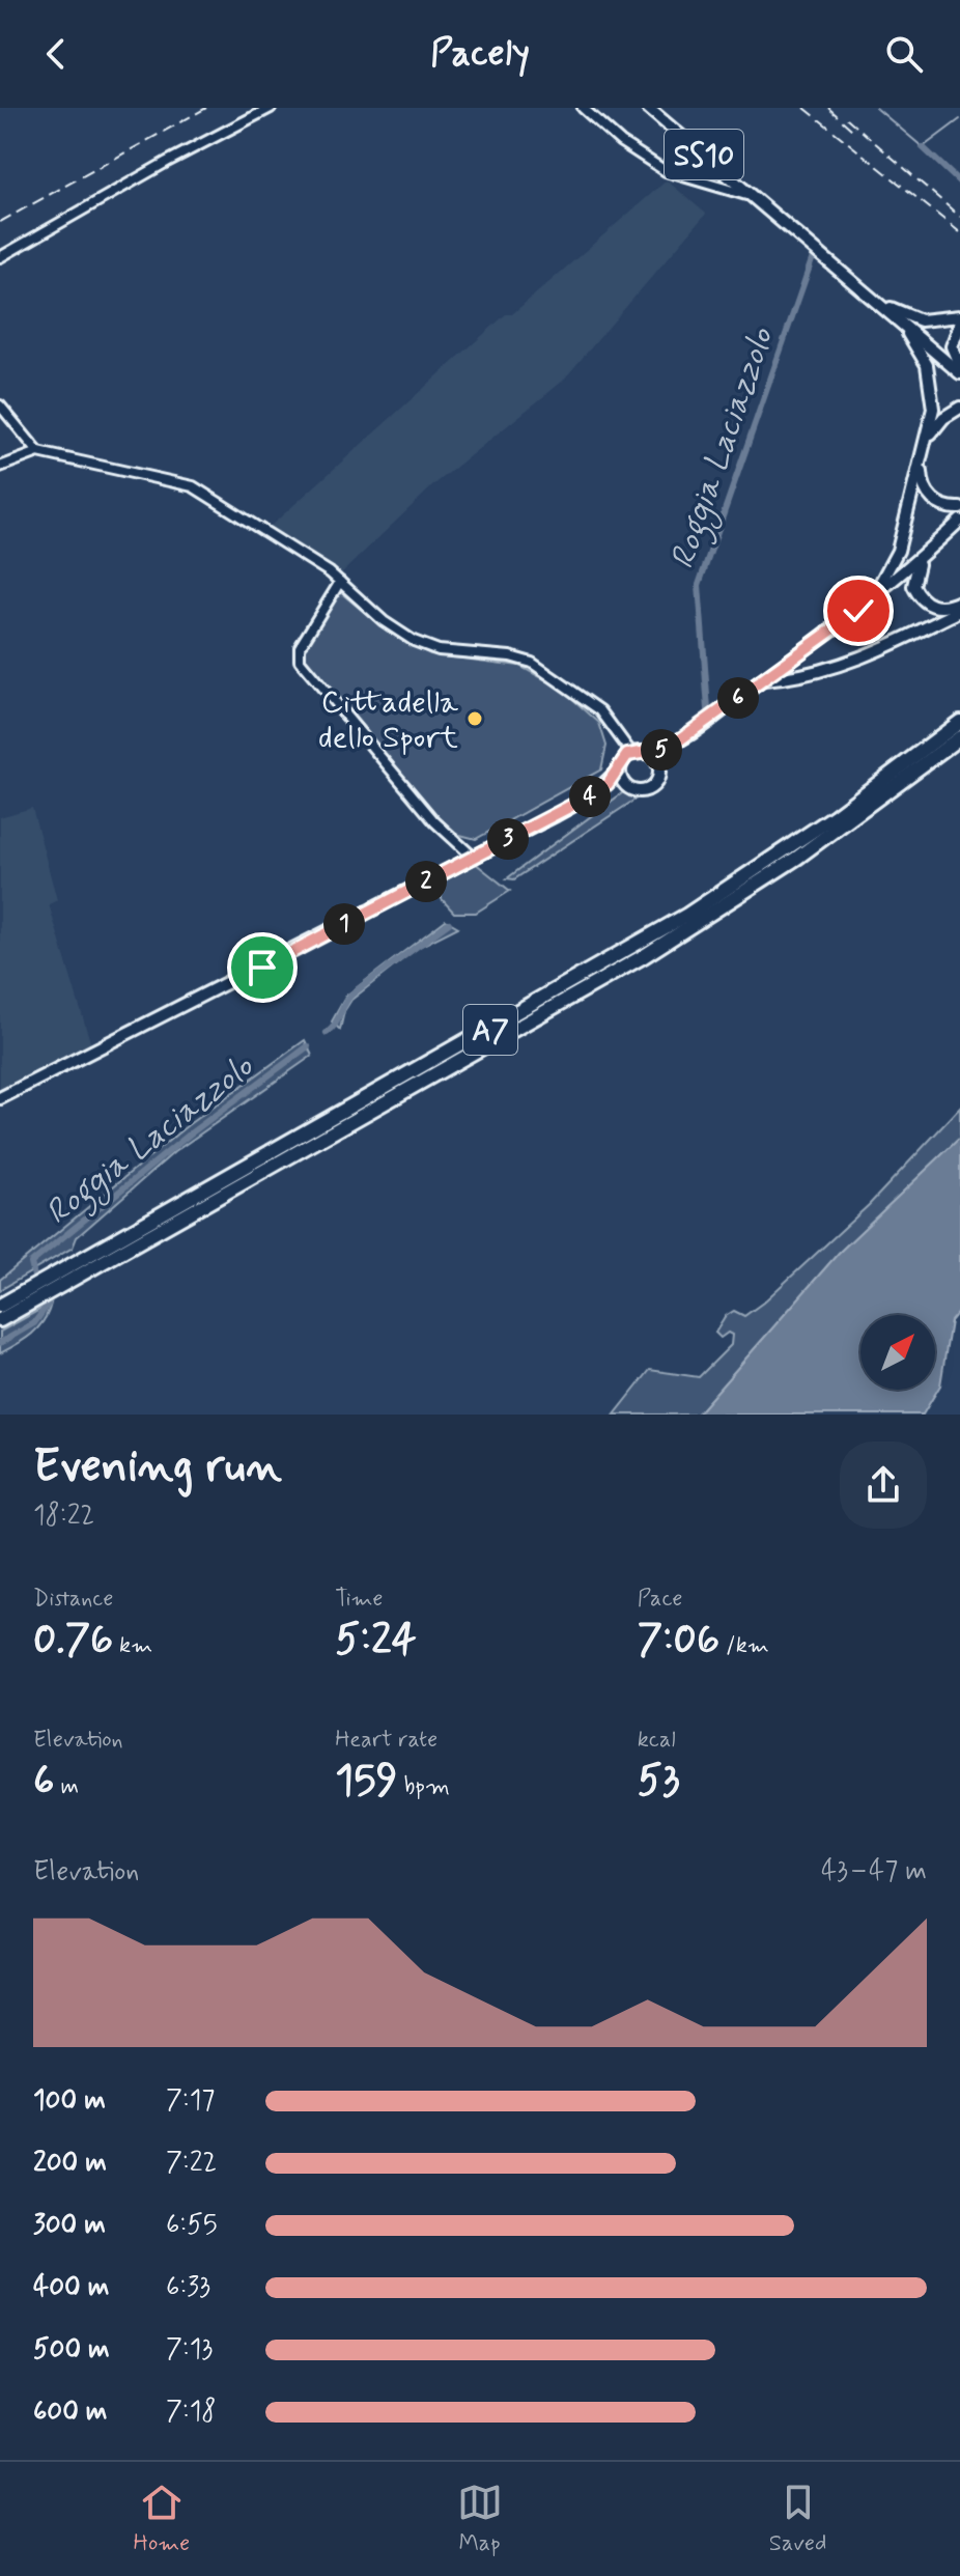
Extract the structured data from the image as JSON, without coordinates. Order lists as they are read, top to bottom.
{
  "streets": {
    "highway": ["A7"],
    "main road": ["SS10"]
  },
  "water": ["Roggia Laciazzolo"],
  "places": ["Cittadella dello Sport"],
  "north": "top right",
  "page": {
    "header": "Pacely",
    "pins": [
      "6",
      "5",
      "4",
      "3",
      "2",
      "1"
    ],
    "heading": ["Evening run", "18:22"],
    "stats": [
      ["Distance", "0.76 km"],
      ["Time", "5:24"],
      ["Pace", "7:06 /km"],
      ["Elevation", "6 m"],
      ["Heart rate", "159 bpm"],
      ["kcal", "53"]
    ],
    "chart": ["Elevation", "43–47 m"],
    "list": [
      {
        "name": "100 m",
        "note": "7:17"
      },
      {
        "name": "200 m",
        "note": "7:22"
      },
      {
        "name": "300 m",
        "note": "6:55"
      },
      {
        "name": "400 m",
        "note": "6:33"
      },
      {
        "name": "500 m",
        "note": "7:13"
      },
      {
        "name": "600 m",
        "note": "7:18"
      }
    ],
    "tabs": ["Home", "Map", "Saved"]
  }
}
